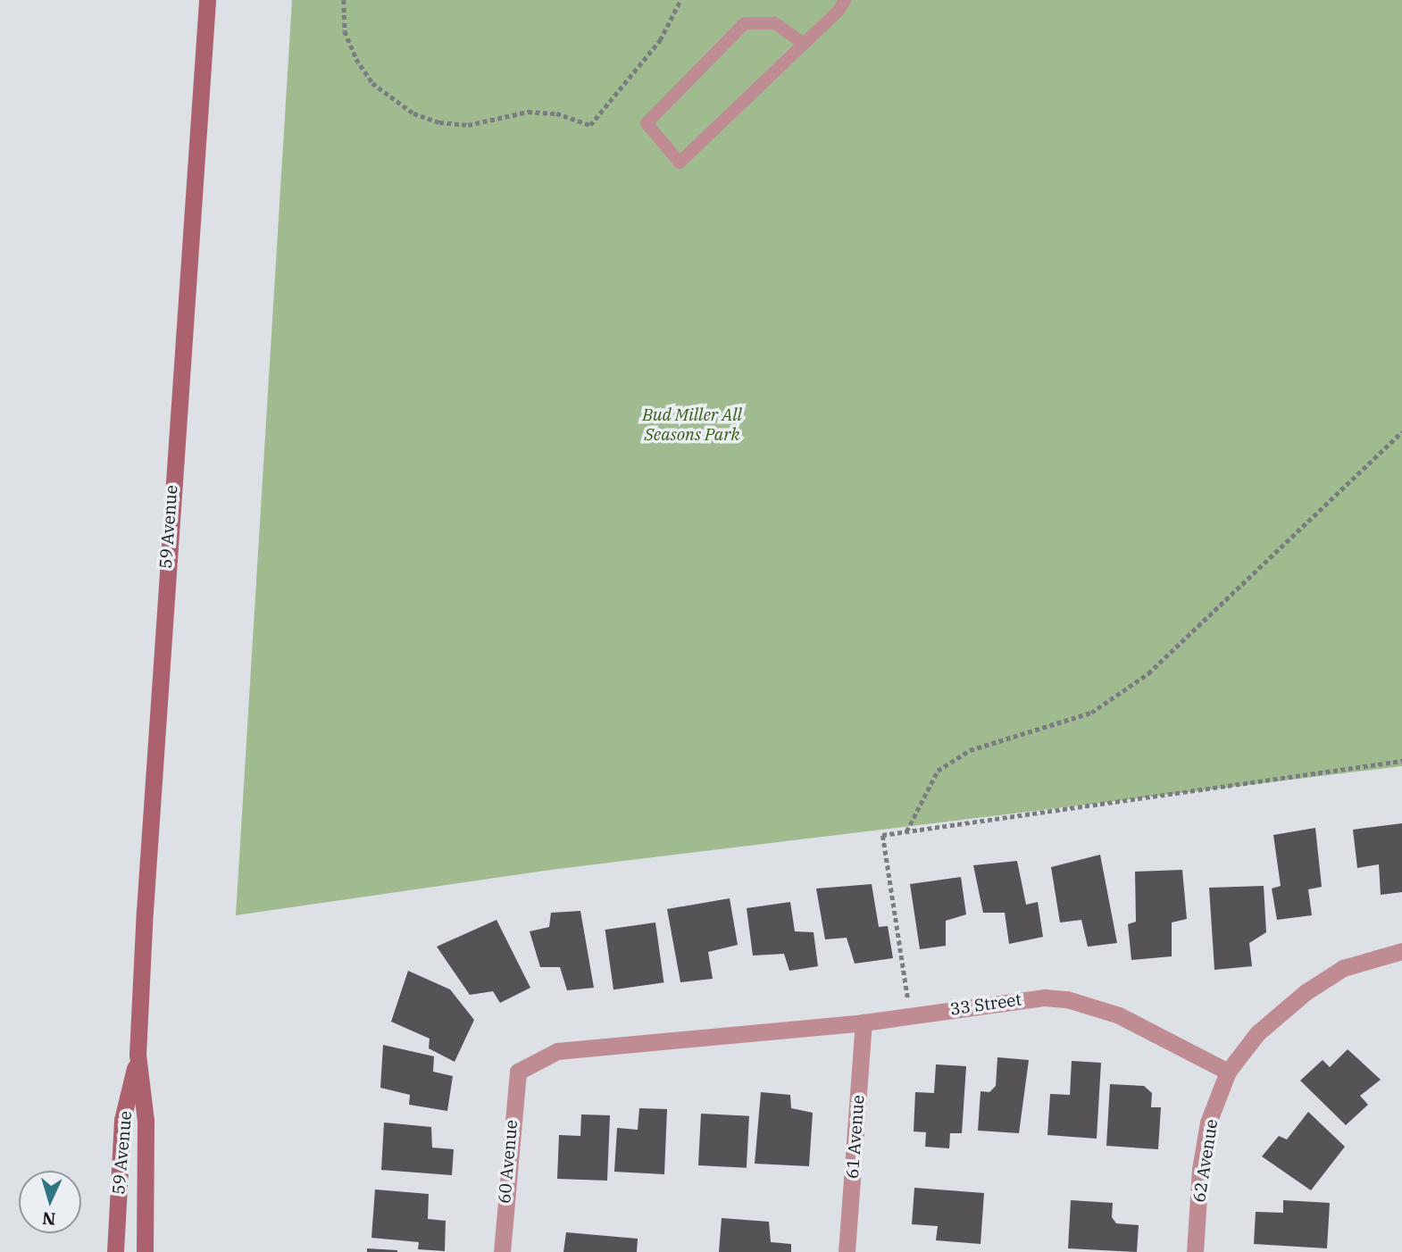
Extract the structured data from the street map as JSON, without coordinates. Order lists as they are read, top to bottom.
{
  "streets": {
    "main road": ["59 Avenue"],
    "street": [
      "33 Street",
      "61 Avenue",
      "62 Avenue",
      "60 Avenue"
    ]
  },
  "crossings": [
    ["33 Street", "61 Avenue"],
    ["33 Street", "62 Avenue"],
    ["33 Street", "60 Avenue"]
  ],
  "parks": ["Bud Miller All Seasons Park"],
  "north": "bottom"
}
